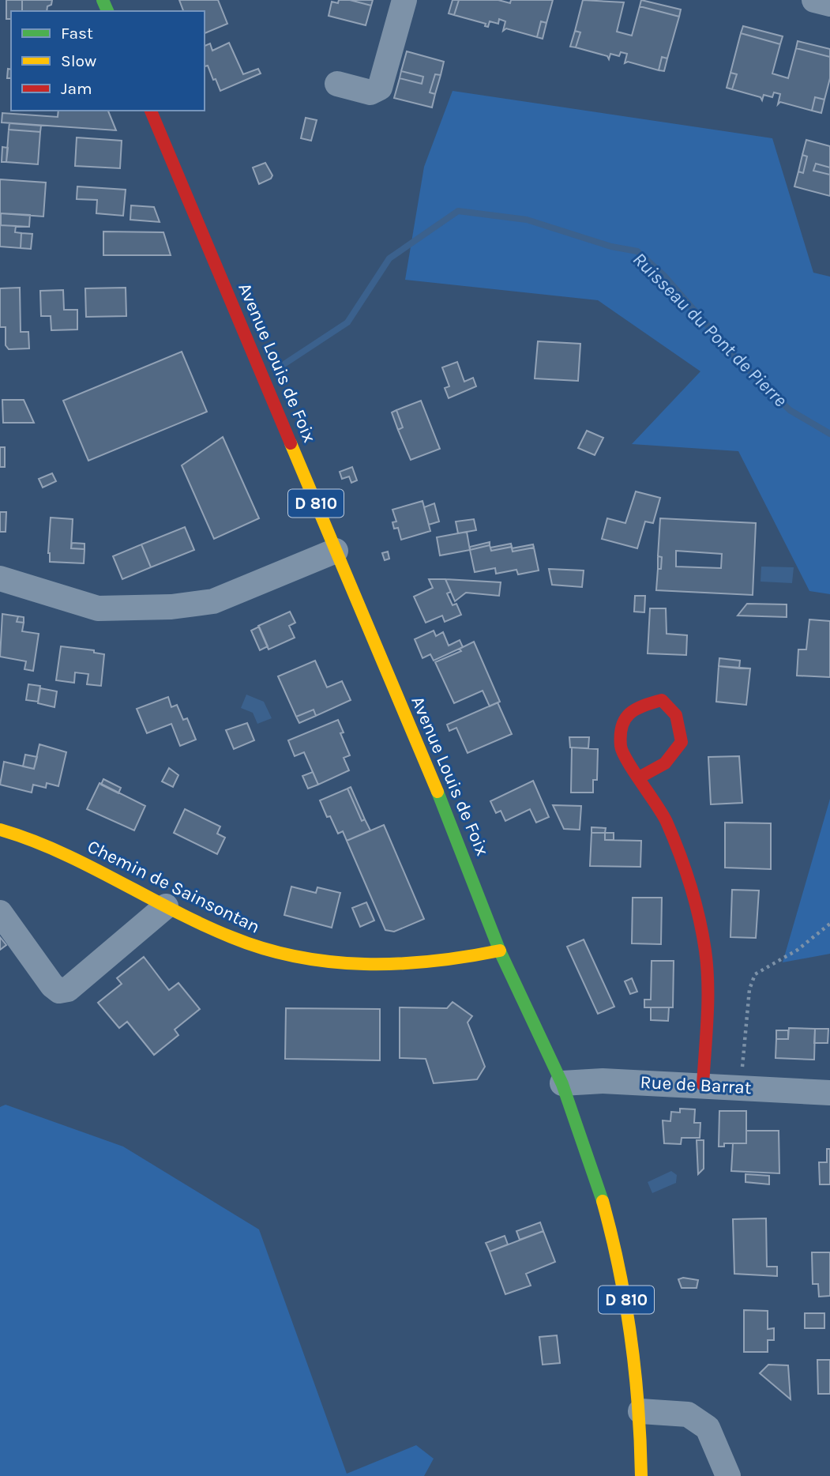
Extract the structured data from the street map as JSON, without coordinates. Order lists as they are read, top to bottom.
{
  "streets": {
    "main road": ["Avenue Louis de Foix", "D 810", "Chemin de Sainsontan"],
    "street": ["Rue de Barrat"]
  },
  "crossings": [
    ["Avenue Louis de Foix", "Chemin de Sainsontan"],
    ["Avenue Louis de Foix", "Rue de Barrat"]
  ],
  "water": ["Ruisseau du Pont de Pierre"],
  "legend": ["Fast", "Slow", "Jam"]
}
